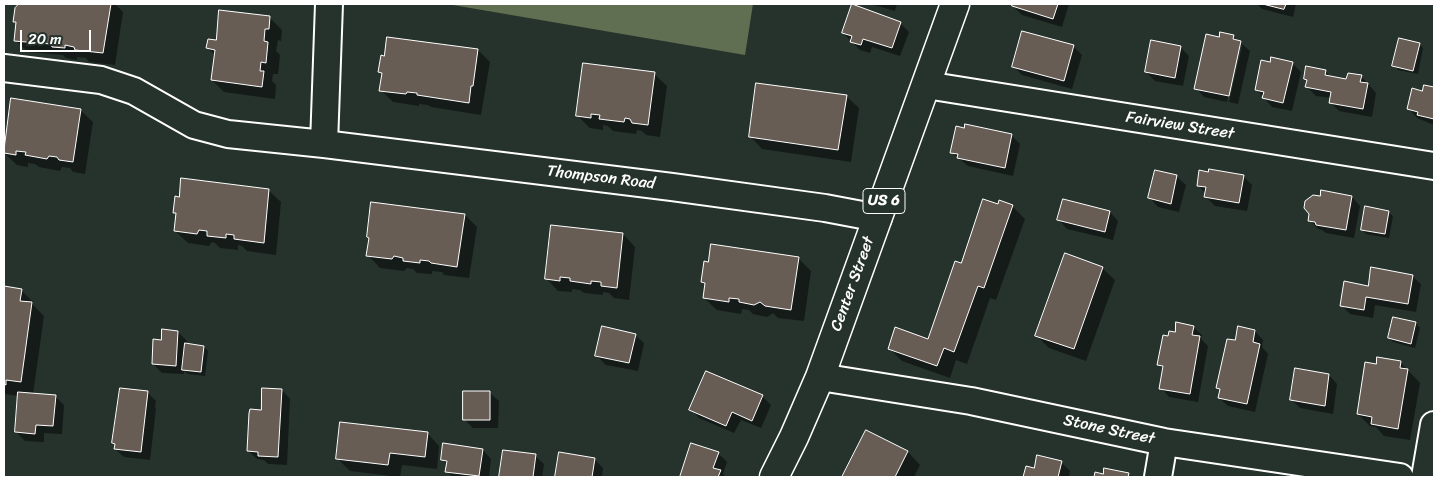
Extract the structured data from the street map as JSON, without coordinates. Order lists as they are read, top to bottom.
{
  "streets": {
    "main road": ["US 6", "Center Street"],
    "street": ["Fairview Street", "Thompson Road", "Stone Street"]
  },
  "crossings": [
    ["Fairview Street", "Center Street"],
    ["Thompson Road", "Center Street"],
    ["Center Street", "Stone Street"]
  ],
  "scale_bar": "20 m"
}
